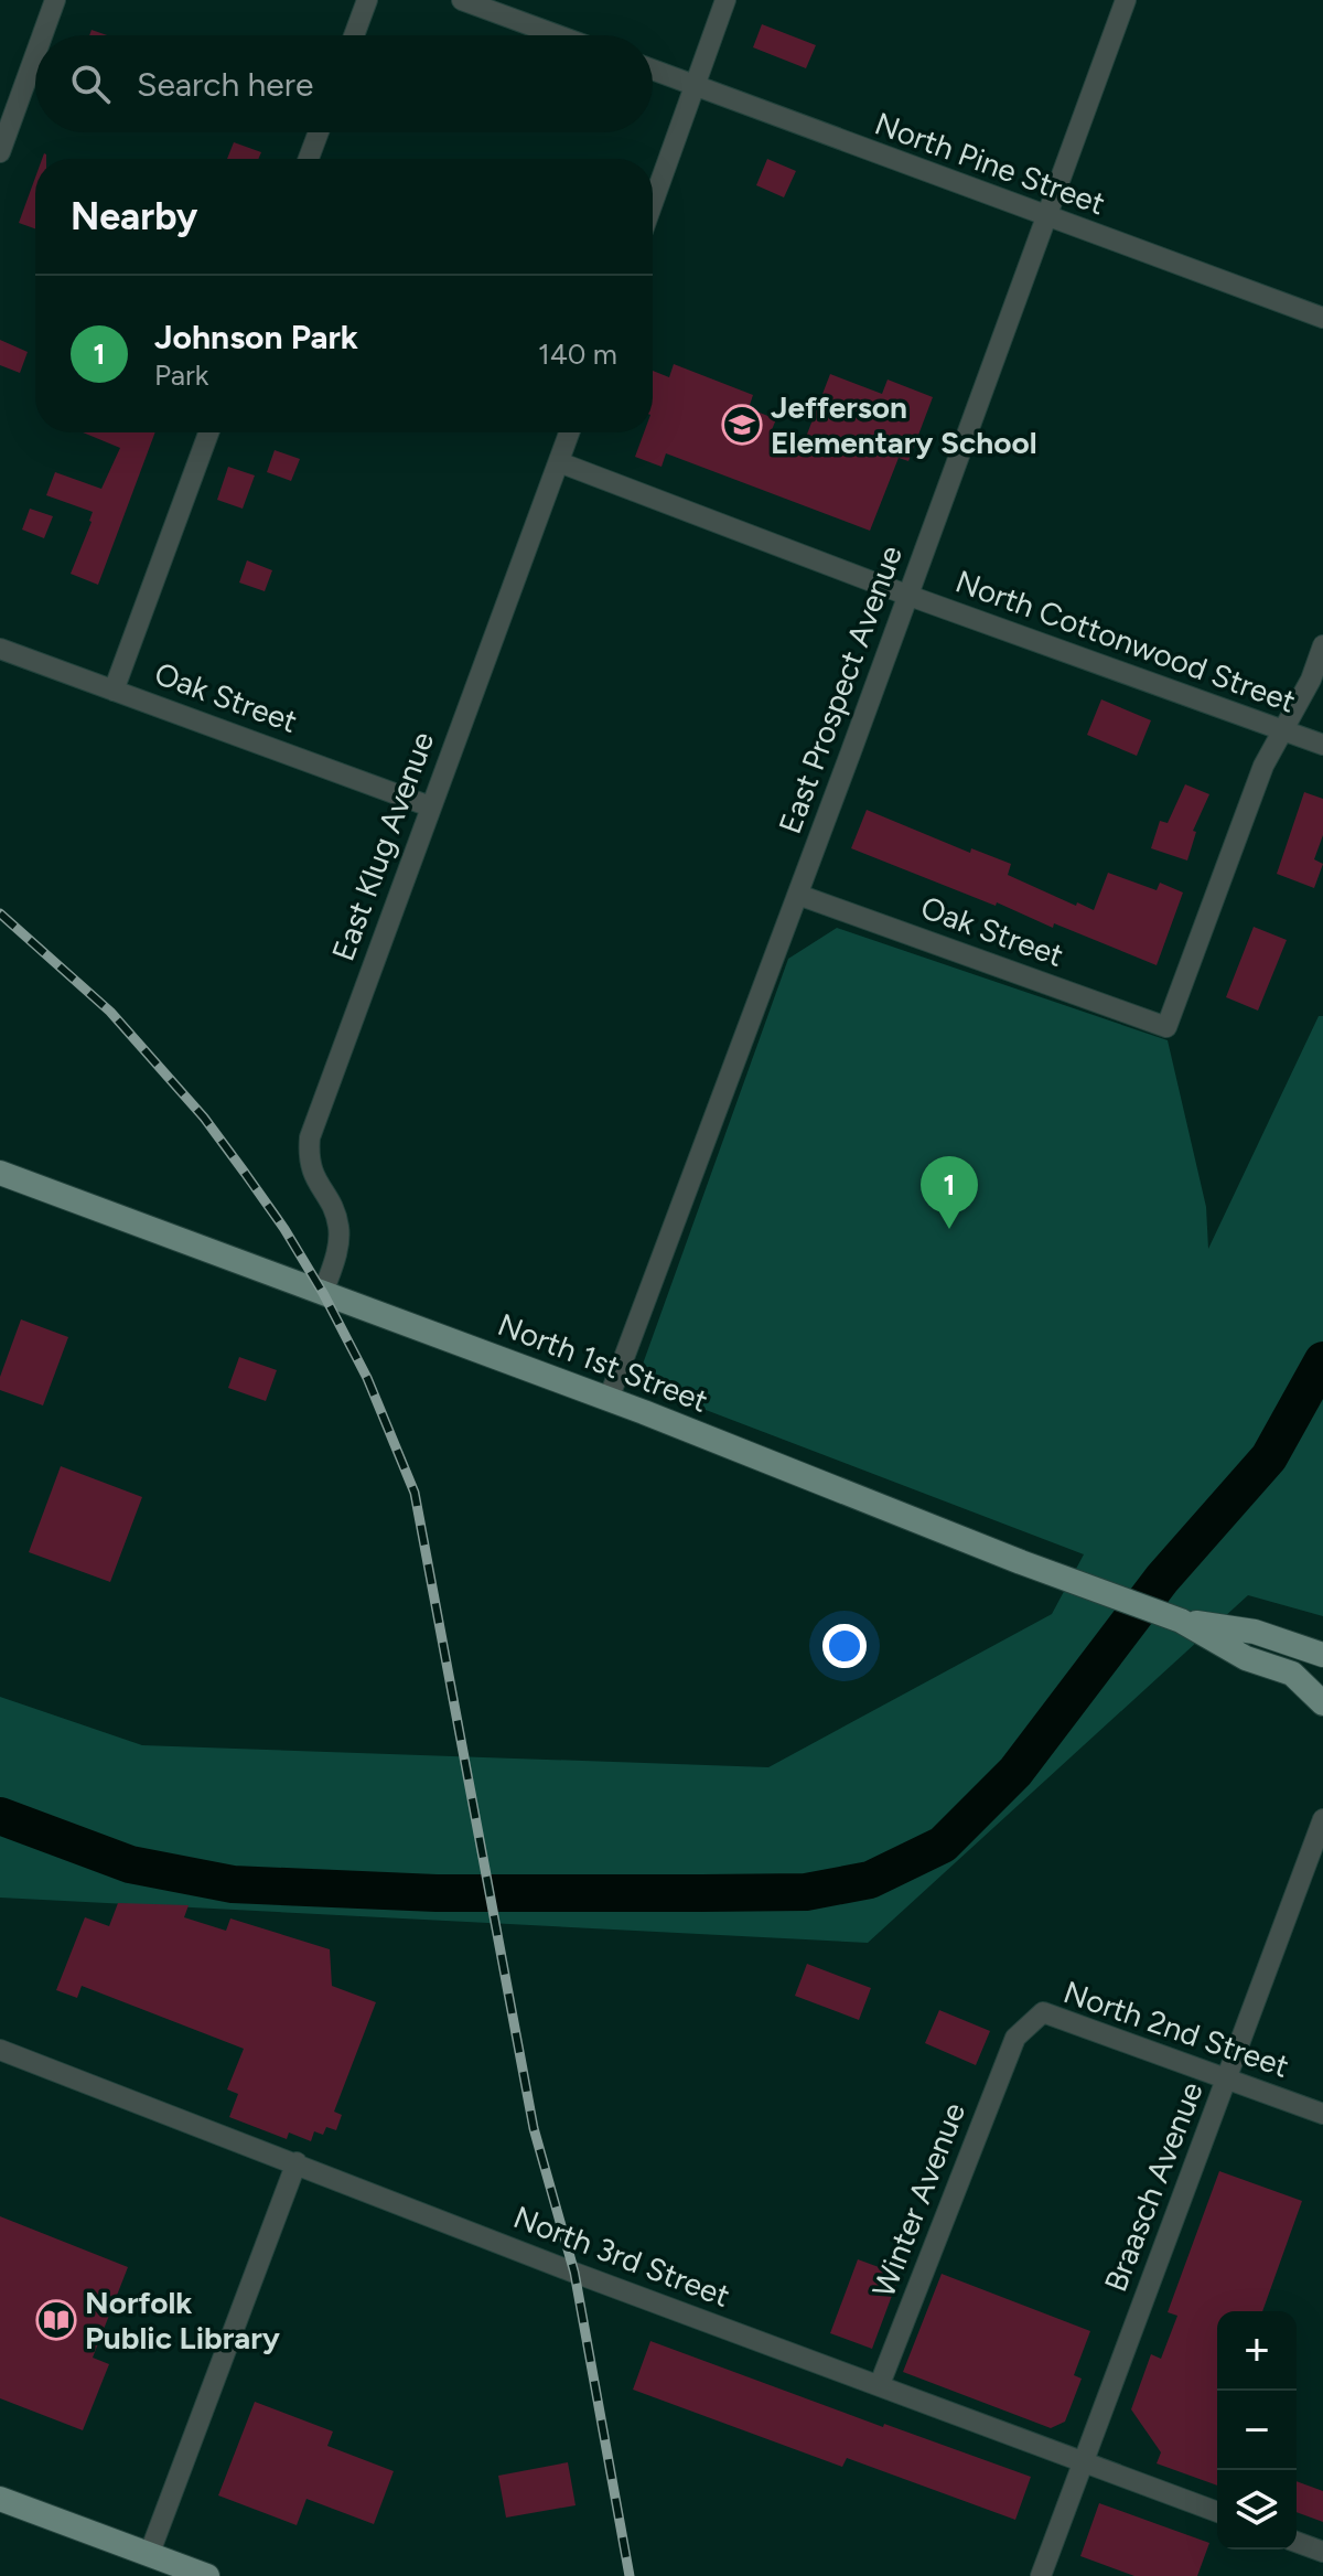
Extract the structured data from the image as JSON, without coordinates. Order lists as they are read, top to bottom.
{
  "streets": {
    "main road": ["North 1st Street"],
    "street": [
      "North Pine Street",
      "North Cottonwood Street",
      "East Prospect Avenue",
      "Oak Street",
      "East Klug Avenue",
      "North 2nd Street",
      "Braasch Avenue",
      "Winter Avenue",
      "North 3rd Street"
    ]
  },
  "crossings": [
    ["North Pine Street", "East Prospect Avenue"],
    ["North Cottonwood Street", "East Prospect Avenue"],
    ["North Cottonwood Street", "Oak Street"],
    ["North Cottonwood Street", "East Klug Avenue"],
    ["East Prospect Avenue", "Oak Street"],
    ["East Prospect Avenue", "North 1st Street"],
    ["Oak Street", "East Klug Avenue"],
    ["East Klug Avenue", "North 1st Street"],
    ["North 2nd Street", "Braasch Avenue"],
    ["North 2nd Street", "Winter Avenue"],
    ["Braasch Avenue", "North 3rd Street"],
    ["Winter Avenue", "North 3rd Street"]
  ],
  "places": {
    "school or university": ["Jefferson Elementary School"],
    "library": ["Norfolk Public Library"]
  },
  "page": {
    "search": "Search here",
    "heading": "Nearby",
    "list": [
      {
        "mark": "1",
        "name": "Johnson Park",
        "note": "Park",
        "value": "140 m"
      }
    ],
    "pins": "1",
    "map_buttons": ["+", "−"]
  }
}
